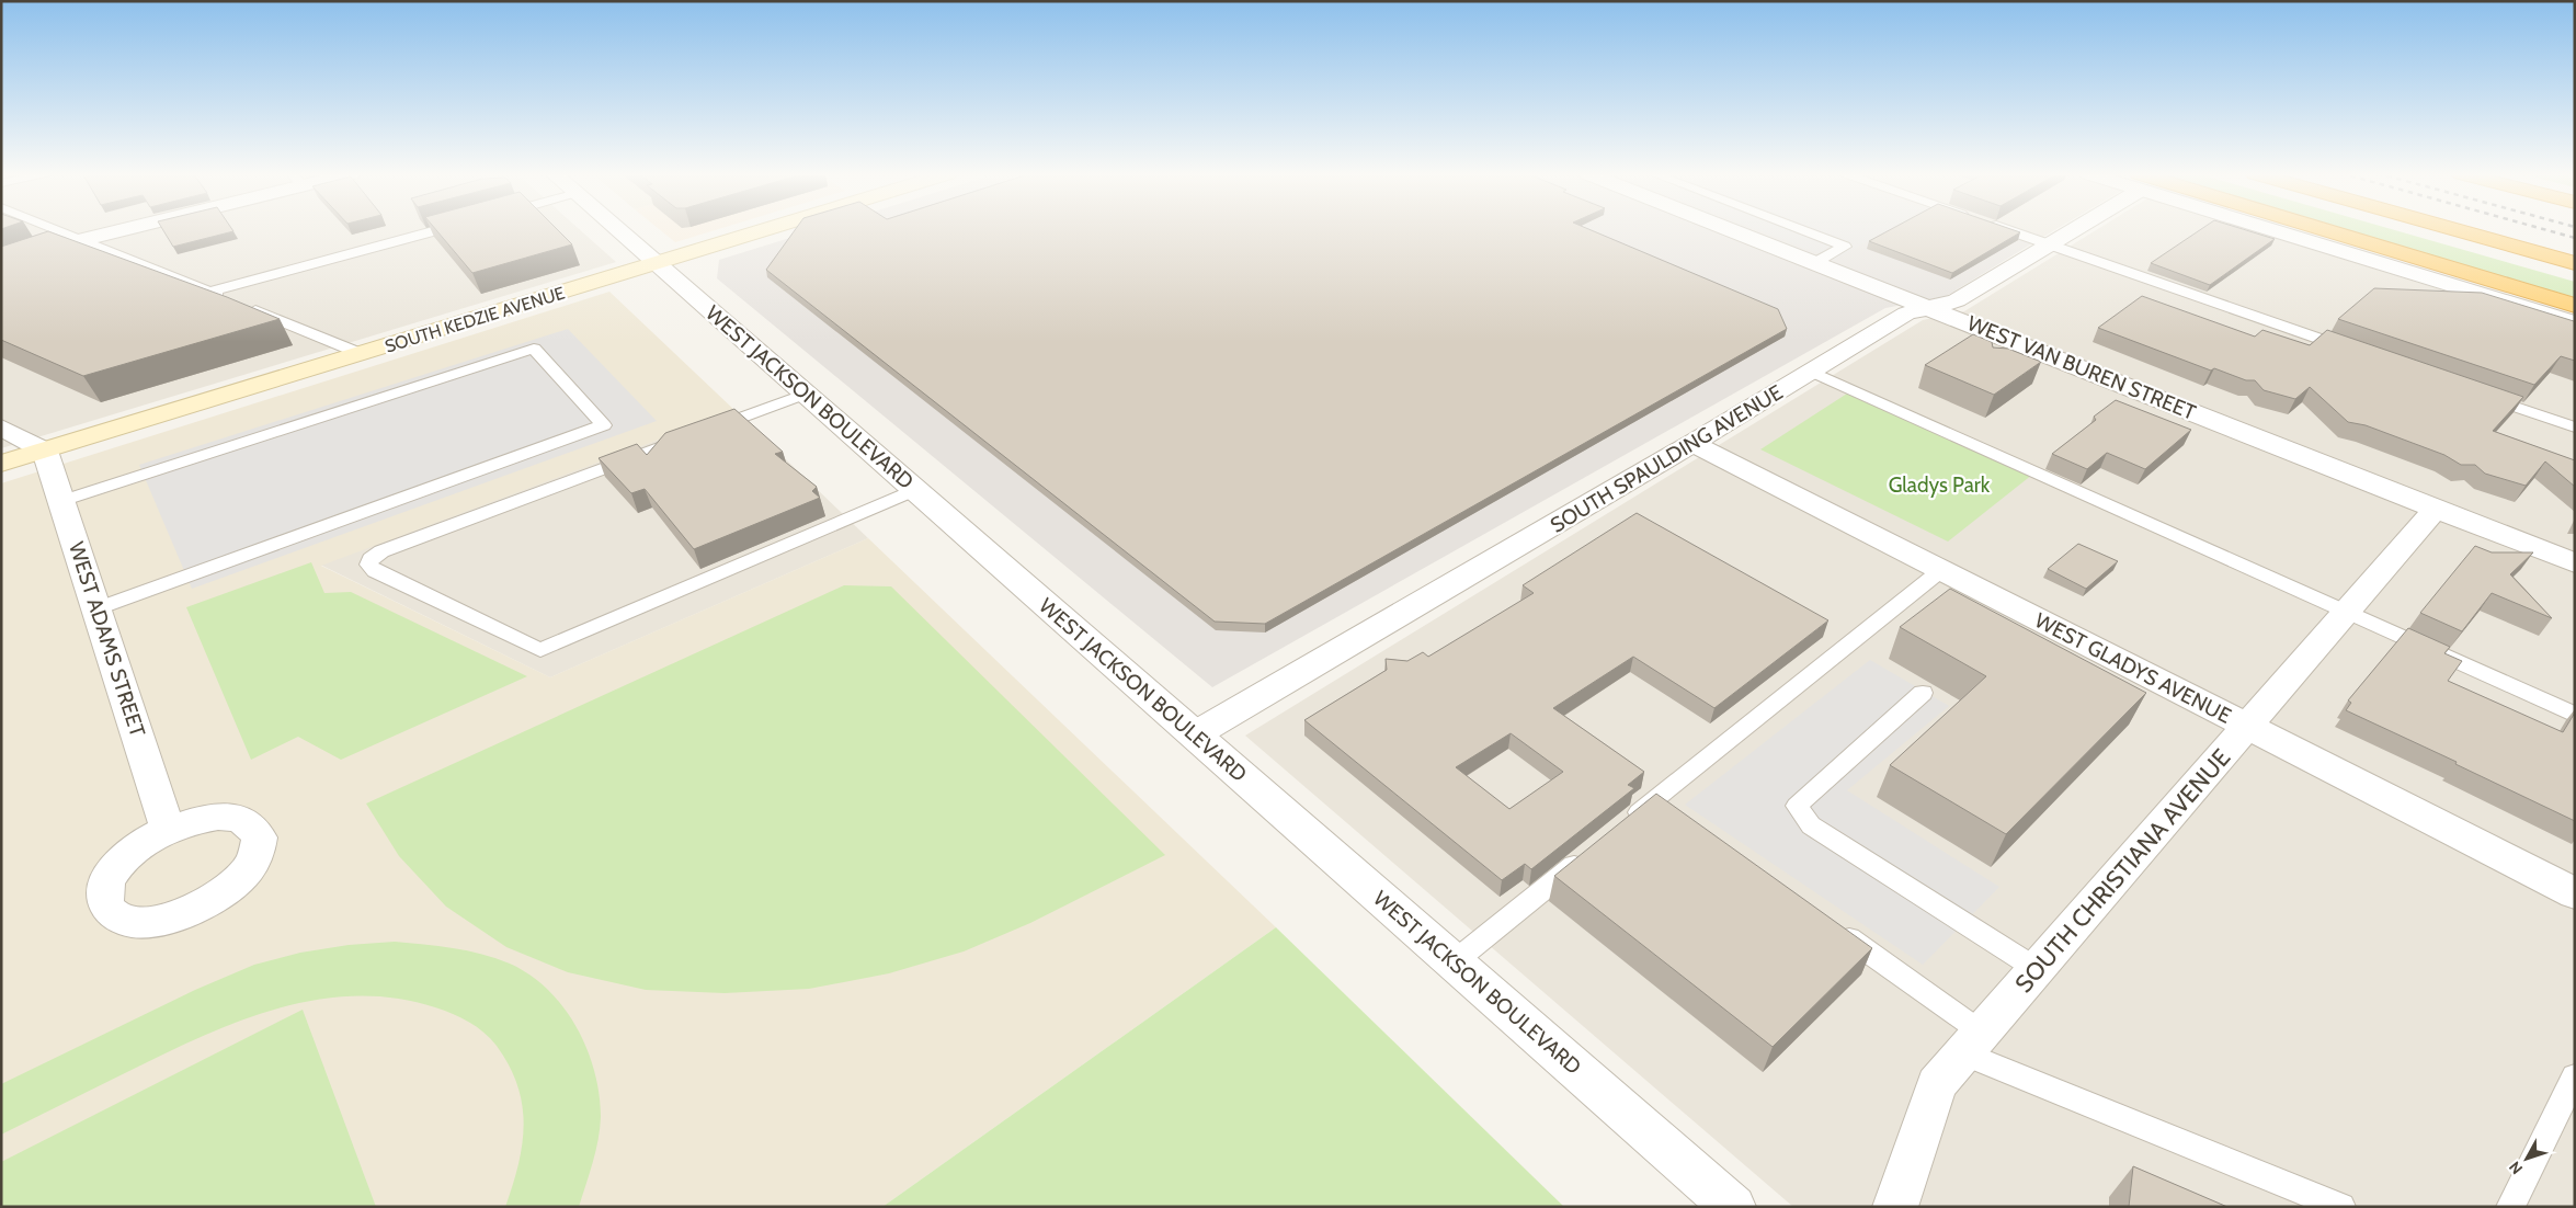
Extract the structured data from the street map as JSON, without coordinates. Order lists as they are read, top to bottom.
{
  "streets": {
    "main road": ["SOUTH KEDZIE AVENUE"],
    "street": [
      "WEST VAN BUREN STREET",
      "WEST JACKSON BOULEVARD",
      "SOUTH SPAULDING AVENUE",
      "WEST ADAMS STREET",
      "WEST GLADYS AVENUE",
      "SOUTH CHRISTIANA AVENUE"
    ]
  },
  "crossings": [
    ["SOUTH KEDZIE AVENUE", "WEST JACKSON BOULEVARD"],
    ["SOUTH KEDZIE AVENUE", "WEST ADAMS STREET"],
    ["WEST VAN BUREN STREET", "SOUTH SPAULDING AVENUE"],
    ["WEST VAN BUREN STREET", "SOUTH CHRISTIANA AVENUE"],
    ["WEST JACKSON BOULEVARD", "SOUTH SPAULDING AVENUE"],
    ["SOUTH SPAULDING AVENUE", "WEST GLADYS AVENUE"],
    ["WEST GLADYS AVENUE", "SOUTH CHRISTIANA AVENUE"]
  ],
  "parks": ["Gladys Park"],
  "north": "bottom left"
}
